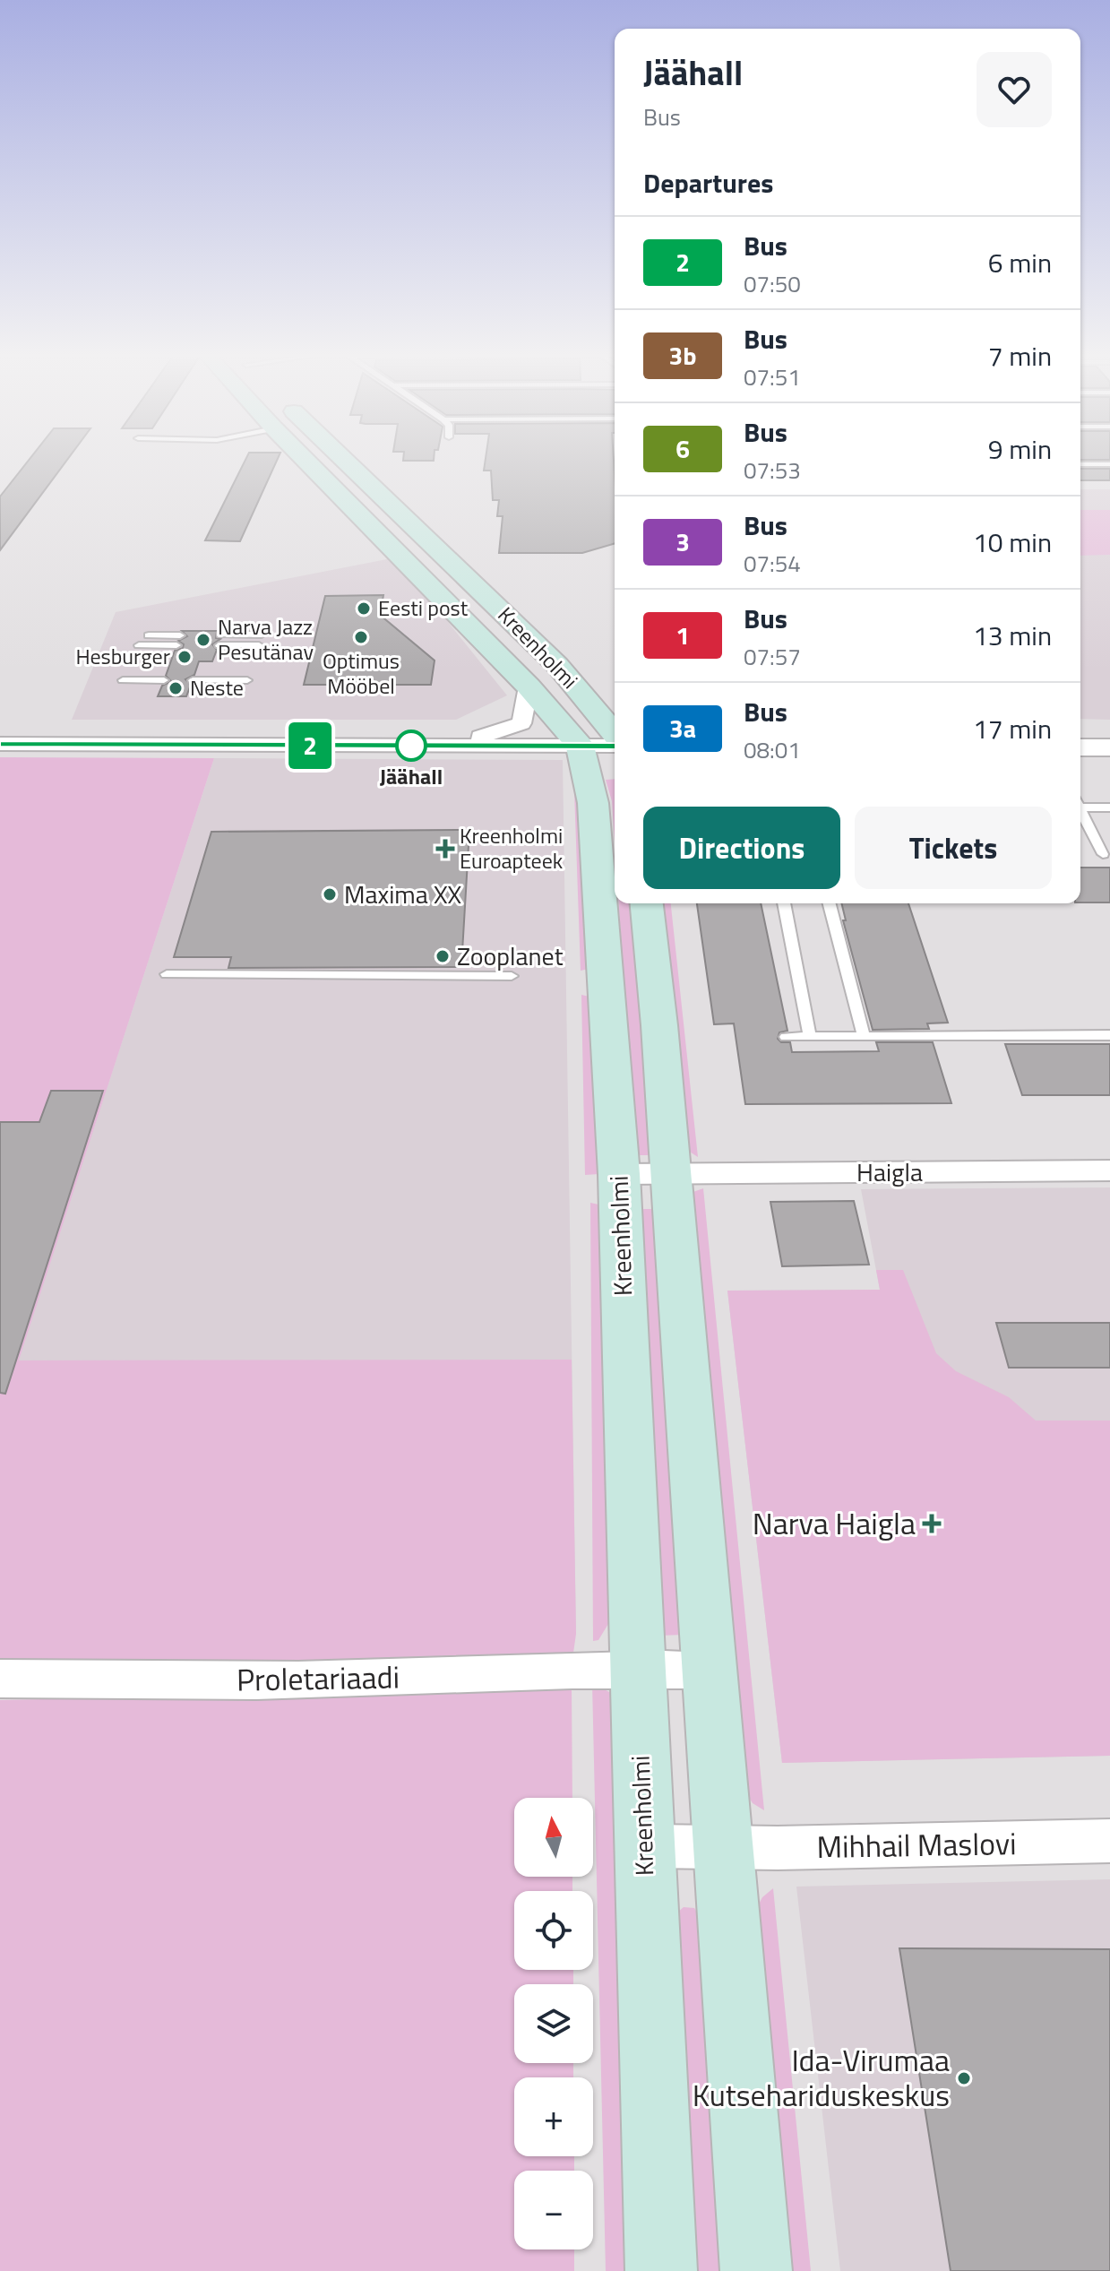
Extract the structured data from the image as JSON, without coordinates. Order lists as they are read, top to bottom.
{
  "streets": {
    "main road": ["Kreenholmi"],
    "street": ["Haigla", "Proletariaadi", "Mihhail Maslovi"]
  },
  "crossings": [
    ["Kreenholmi", "Haigla"],
    ["Kreenholmi", "Proletariaadi"],
    ["Kreenholmi", "Mihhail Maslovi"]
  ],
  "places": {
    "other": [
      "Eesti post",
      "Optimus Mööbel",
      "Narva Jazz Pesutänav",
      "Hesburger",
      "Neste",
      "Jäähall",
      "Maxima XX",
      "Zooplanet",
      "Ida-Virumaa Kutsehariduskeskus"
    ],
    "health": ["Kreenholmi Euroapteek", "Narva Haigla"]
  },
  "lines": ["bus line 2"],
  "north": "top",
  "page": {
    "on_map": "2",
    "heading": [
      ["Jäähall", "Bus"],
      "Departures"
    ],
    "list": [
      {
        "mark": "2",
        "name": "Bus",
        "note": "07:50",
        "value": "6 min"
      },
      {
        "mark": "3b",
        "name": "Bus",
        "note": "07:51",
        "value": "7 min"
      },
      {
        "mark": "6",
        "name": "Bus",
        "note": "07:53",
        "value": "9 min"
      },
      {
        "mark": "3",
        "name": "Bus",
        "note": "07:54",
        "value": "10 min"
      },
      {
        "mark": "1",
        "name": "Bus",
        "note": "07:57",
        "value": "13 min"
      },
      {
        "mark": "3a",
        "name": "Bus",
        "note": "08:01",
        "value": "17 min"
      }
    ],
    "buttons": ["Directions", "Tickets"],
    "map_buttons": ["+", "−"]
  }
}
